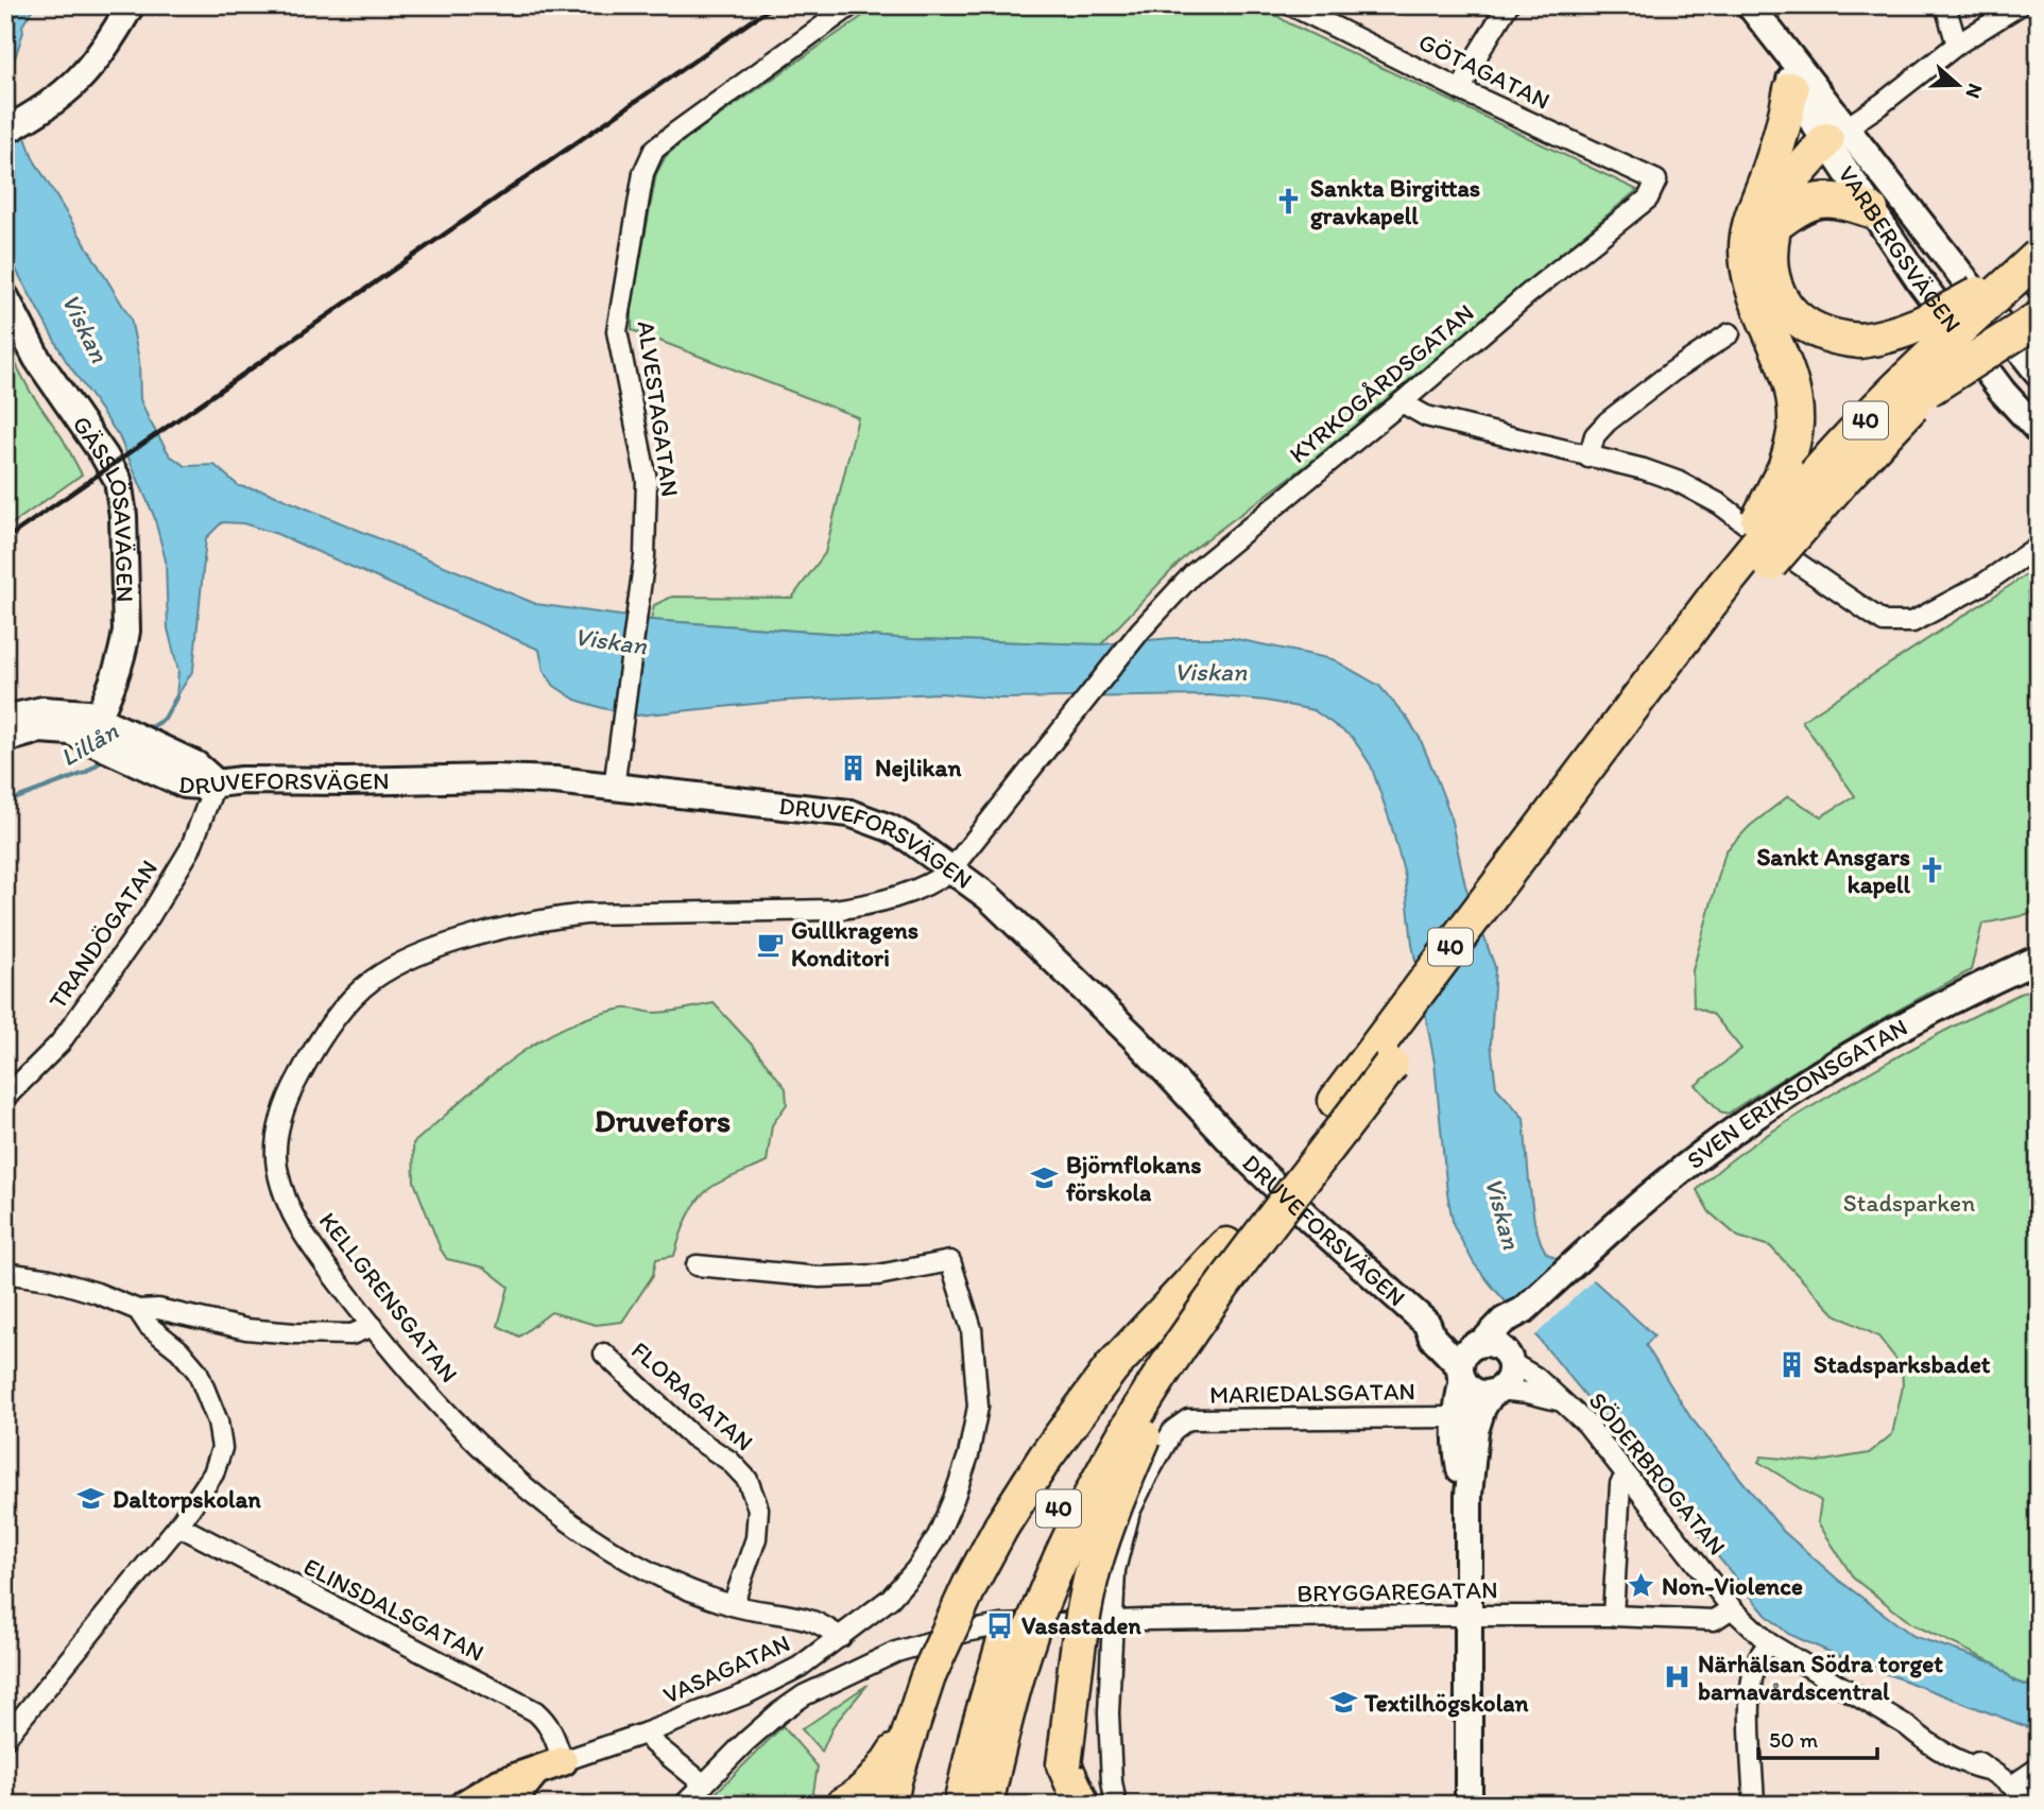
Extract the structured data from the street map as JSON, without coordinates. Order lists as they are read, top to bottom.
{
  "streets": {
    "highway": ["40"],
    "street": [
      "GÖTAGATAN",
      "VARBERGSVÄGEN",
      "KYRKOGÅRDSGATAN",
      "ALVESTAGATAN",
      "GÄSSLÖSAVÄGEN",
      "DRUVEFORSVÄGEN",
      "TRANDÖGATAN",
      "SVEN ERIKSONSGATAN",
      "KELLGRENSGATAN",
      "MARIEDALSGATAN",
      "FLORAGATAN",
      "SÖDERBROGATAN",
      "BRYGGAREGATAN",
      "ELINSDALSGATAN",
      "VASAGATAN"
    ]
  },
  "crossings": [
    ["GÖTAGATAN", "KYRKOGÅRDSGATAN"],
    ["KYRKOGÅRDSGATAN", "DRUVEFORSVÄGEN"],
    ["KYRKOGÅRDSGATAN", "KELLGRENSGATAN"],
    ["ALVESTAGATAN", "DRUVEFORSVÄGEN"],
    ["GÄSSLÖSAVÄGEN", "DRUVEFORSVÄGEN"],
    ["DRUVEFORSVÄGEN", "TRANDÖGATAN"],
    ["DRUVEFORSVÄGEN", "KELLGRENSGATAN"],
    ["DRUVEFORSVÄGEN", "SÖDERBROGATAN"],
    ["KELLGRENSGATAN", "FLORAGATAN"],
    ["KELLGRENSGATAN", "VASAGATAN"],
    ["SÖDERBROGATAN", "BRYGGAREGATAN"],
    ["ELINSDALSGATAN", "VASAGATAN"]
  ],
  "districts": ["Druvefors"],
  "water": ["Viskan", "Lillån"],
  "parks": ["Stadsparken"],
  "places": {
    "church": ["Sankta Birgittas gravkapell", "Sankt Ansgars kapell"],
    "building": ["Nejlikan", "Stadsparksbadet"],
    "cafe": ["Gullkragens Konditori"],
    "school or university": ["Björnflokans förskola", "Daltorpskolan", "Textilhögskolan"],
    "place": ["Non-Violence"],
    "bus stop": ["Vasastaden"],
    "hospital": ["Närhälsan Södra torget barnavårdscentral"]
  },
  "scale_bar": "50 m",
  "north": "right"
}
